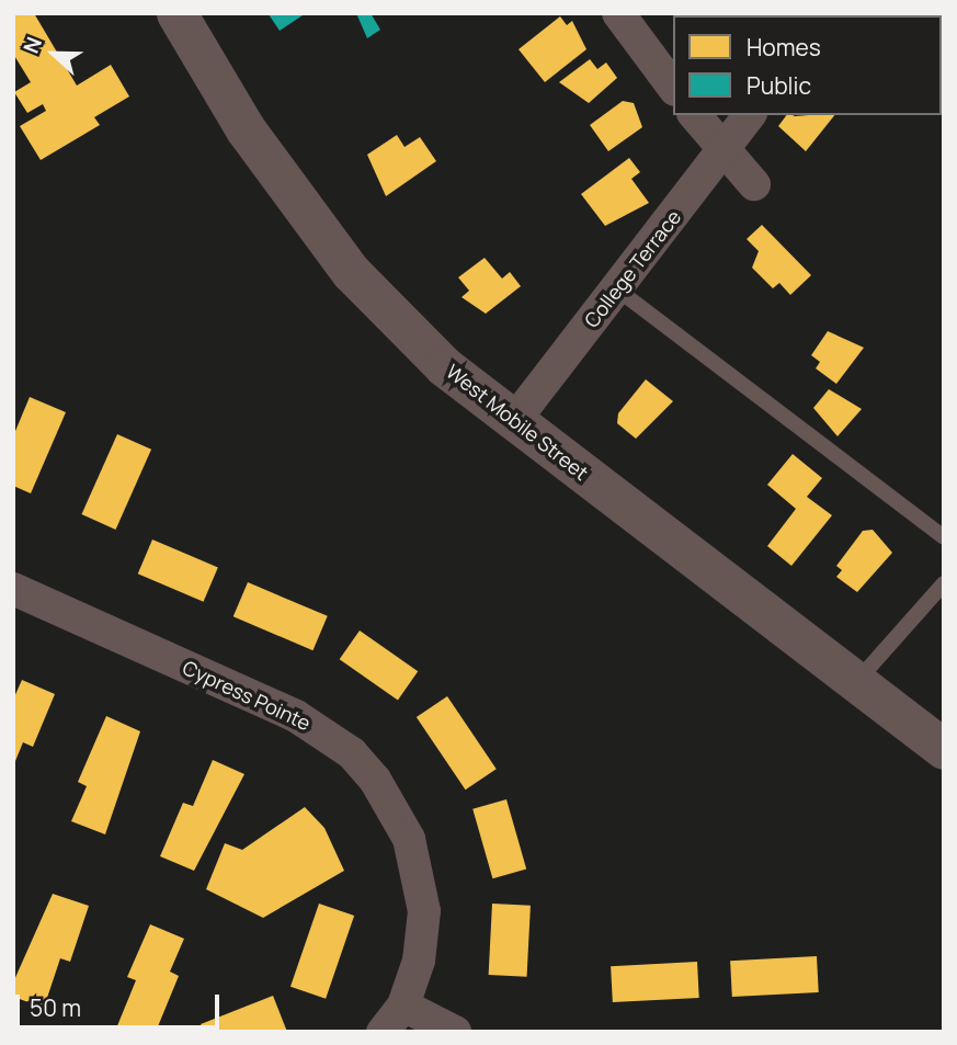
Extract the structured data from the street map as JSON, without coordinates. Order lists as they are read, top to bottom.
{
  "streets": {
    "street": ["College Terrace", "West Mobile Street", "Cypress Pointe"]
  },
  "crossings": [
    ["College Terrace", "West Mobile Street"]
  ],
  "legend": ["Homes", "Public"],
  "scale_bar": "50 m",
  "north": "left"
}
